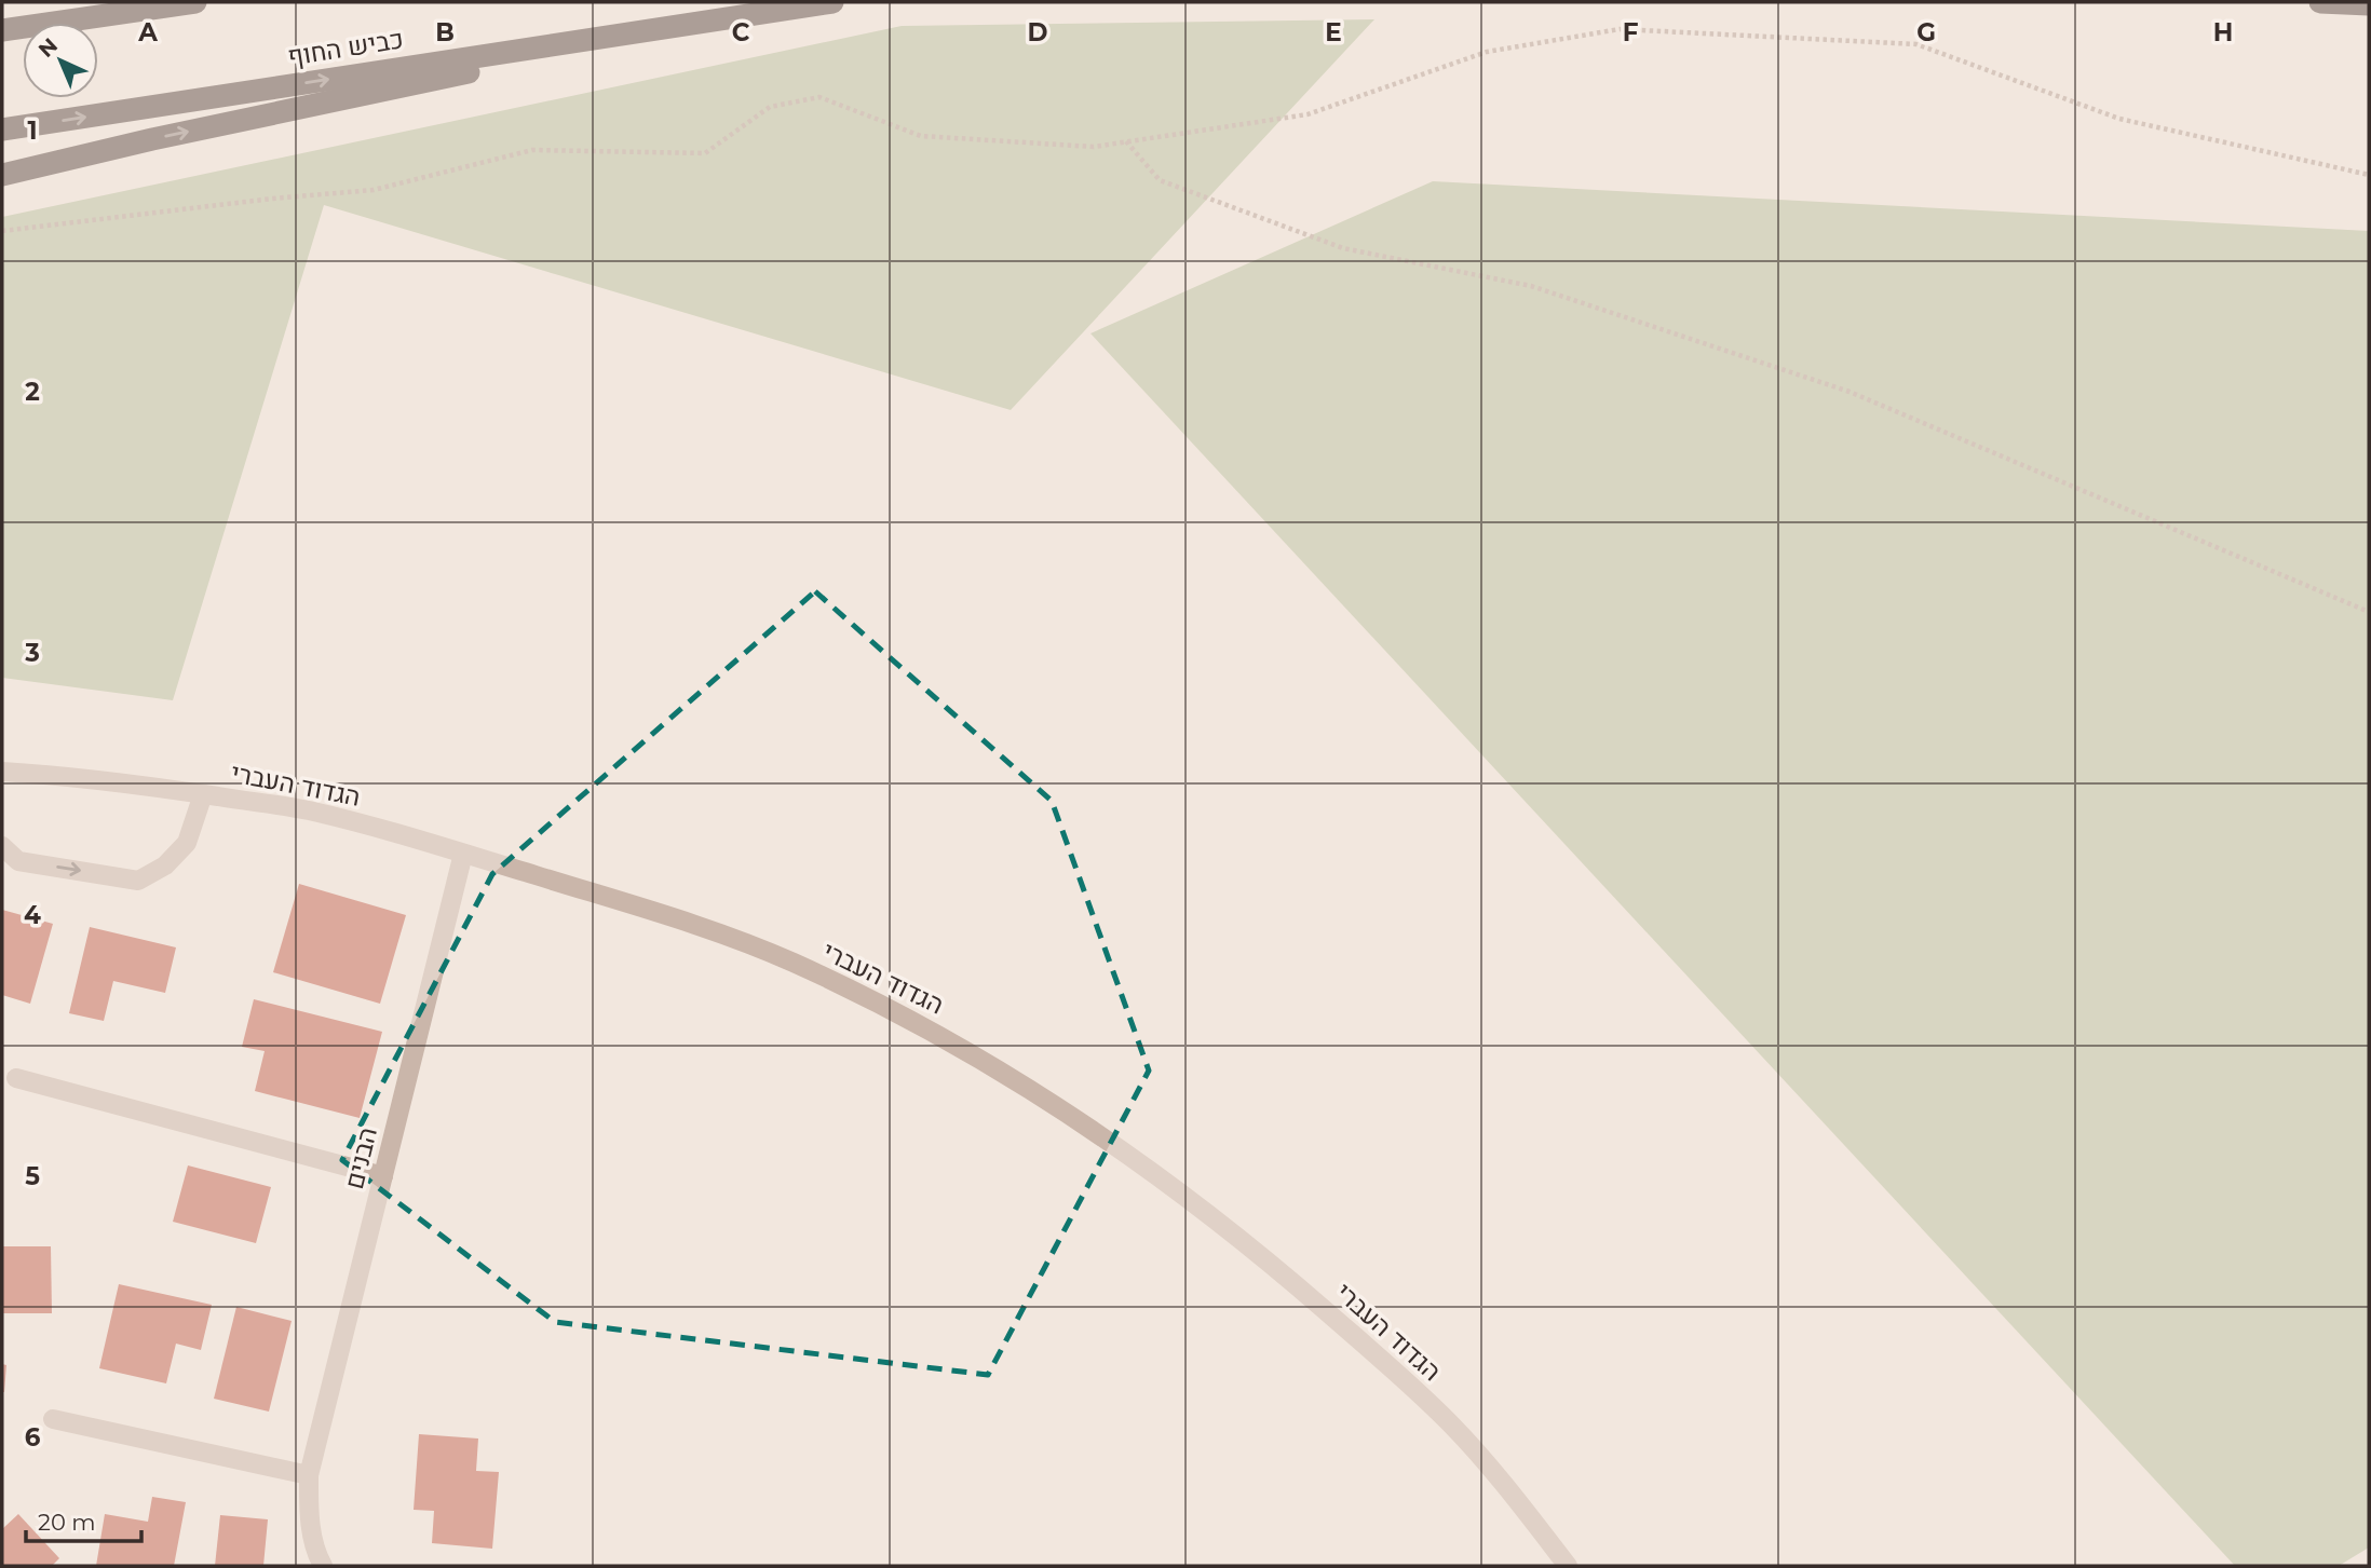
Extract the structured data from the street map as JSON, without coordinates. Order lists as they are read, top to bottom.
{
  "streets": {
    "highway": ["כביש החוף"],
    "street": ["הגדוד העברי", "הבנים"]
  },
  "crossings": [
    ["הגדוד העברי", "הבנים"]
  ],
  "scale_bar": "20 m",
  "north": "top left",
  "grid": {
    "columns": [
      "A",
      "B",
      "C",
      "D",
      "E",
      "F",
      "G",
      "H"
    ],
    "rows": [
      "1",
      "2",
      "3",
      "4",
      "5",
      "6"
    ]
  }
}
